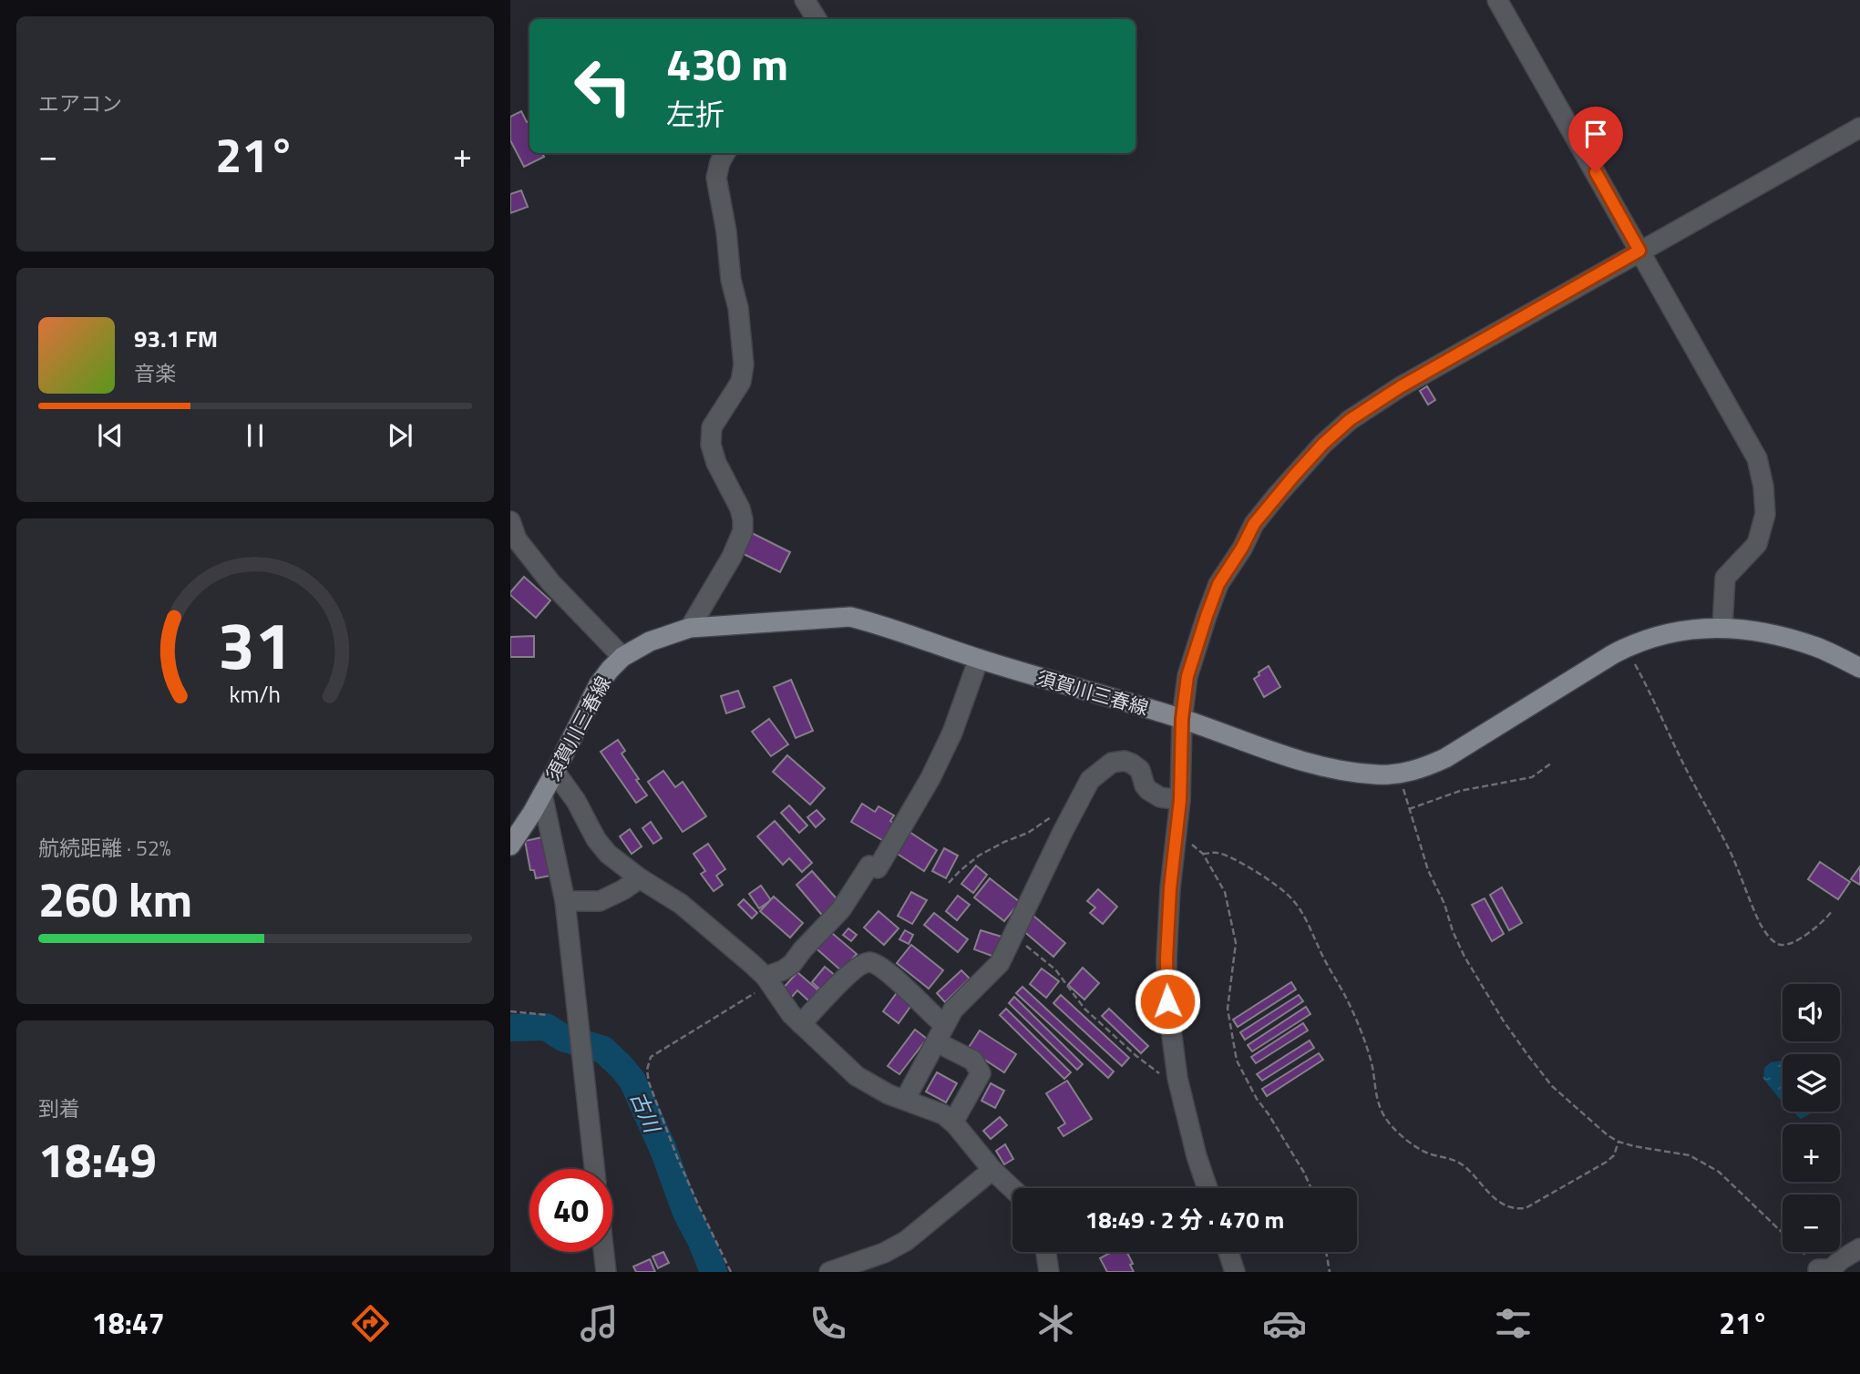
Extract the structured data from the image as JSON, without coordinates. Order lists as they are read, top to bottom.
{
  "streets": {
    "main road": ["須賀川三春線"]
  },
  "water": ["古川"],
  "page": {
    "tile": [
      "エアコン",
      ["航続距離 · 52%", "260 km"],
      ["到着", "18:49"]
    ],
    "turn": ["430 m", "左折"],
    "heat": ["−", "21°", "+"],
    "song": ["93.1 FM", "音楽"],
    "map_buttons": ["+", "−"],
    "limit": "40",
    "trip": "18:49 · 2 分 · 470 m",
    "tabs": ["18:47", "21°"],
    "gauge": ["31", "km/h"]
  }
}
